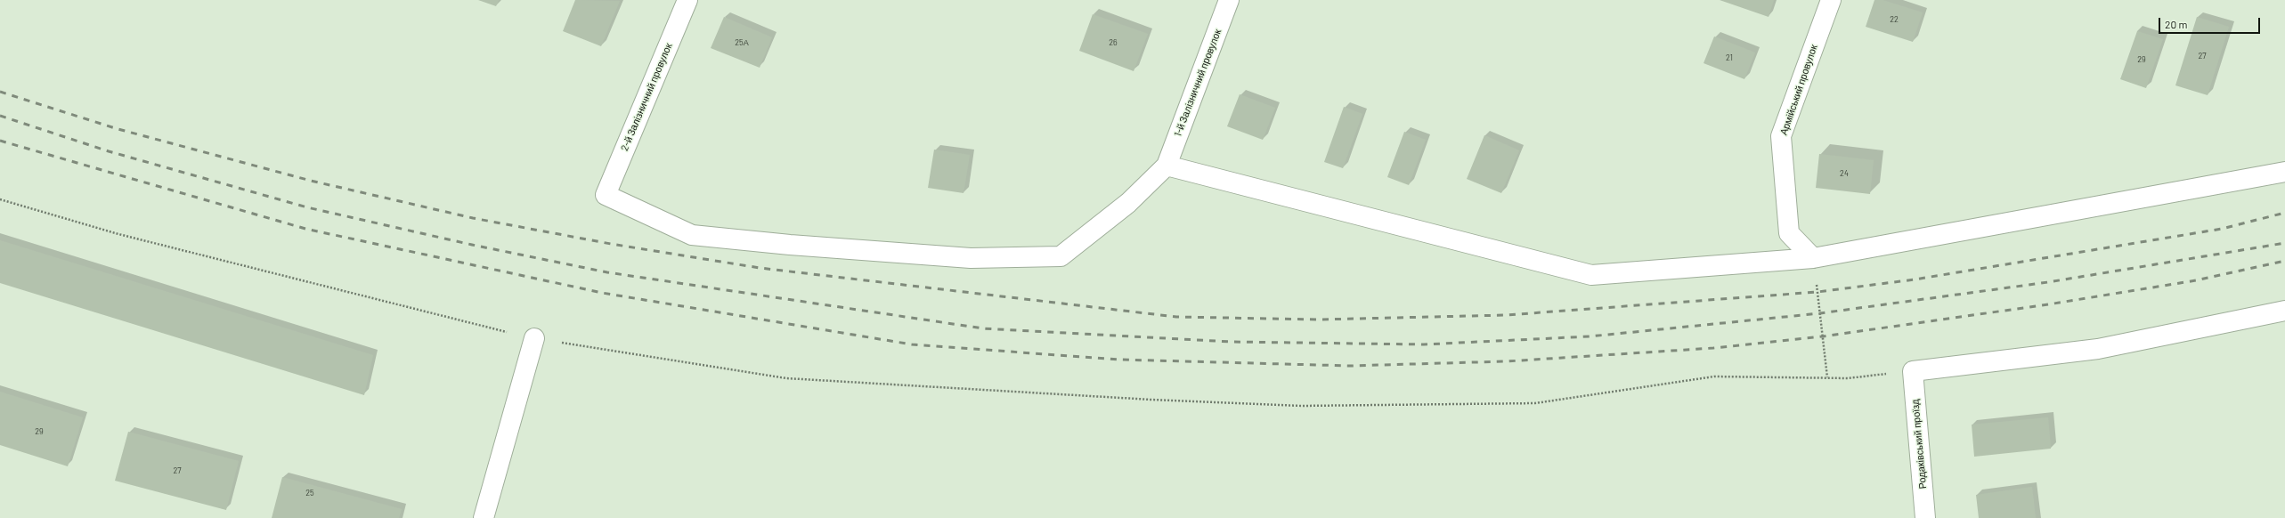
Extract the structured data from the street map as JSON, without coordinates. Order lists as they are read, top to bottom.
{
  "streets": {
    "street": [
      "1-й Залізничний провулок",
      "Армійський провулок",
      "2-й Залізничний провулок",
      "Родаківський проїзд"
    ]
  },
  "crossings": [
    ["1-й Залізничний провулок", "2-й Залізничний провулок"]
  ],
  "house_numbers": [
    "22",
    "25А",
    "26",
    "27",
    "21",
    "29",
    "24",
    "29",
    "27",
    "25"
  ],
  "scale_bar": "20 m"
}
